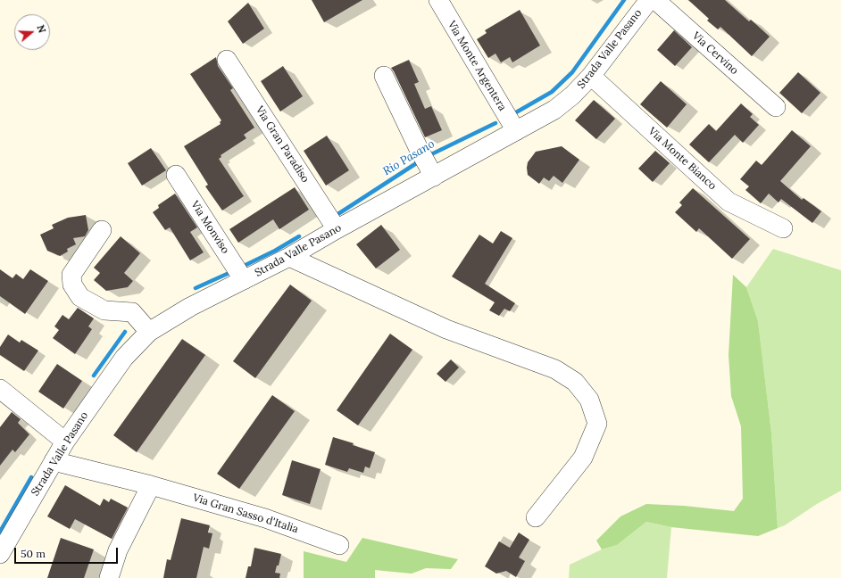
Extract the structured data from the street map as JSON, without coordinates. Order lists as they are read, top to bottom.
{
  "streets": {
    "street": [
      "Strada Valle Pasano",
      "Via Cervino",
      "Via Monte Argentera",
      "Via Gran Paradiso",
      "Via Monte Bianco",
      "Via Monviso",
      "Via Gran Sasso d'Italia"
    ]
  },
  "crossings": [
    ["Strada Valle Pasano", "Via Cervino"],
    ["Strada Valle Pasano", "Via Monte Argentera"],
    ["Strada Valle Pasano", "Via Gran Paradiso"],
    ["Strada Valle Pasano", "Via Monte Bianco"],
    ["Strada Valle Pasano", "Via Monviso"],
    ["Strada Valle Pasano", "Via Gran Sasso d'Italia"]
  ],
  "water": ["Rio Pasano"],
  "scale_bar": "50 m",
  "north": "right"
}
